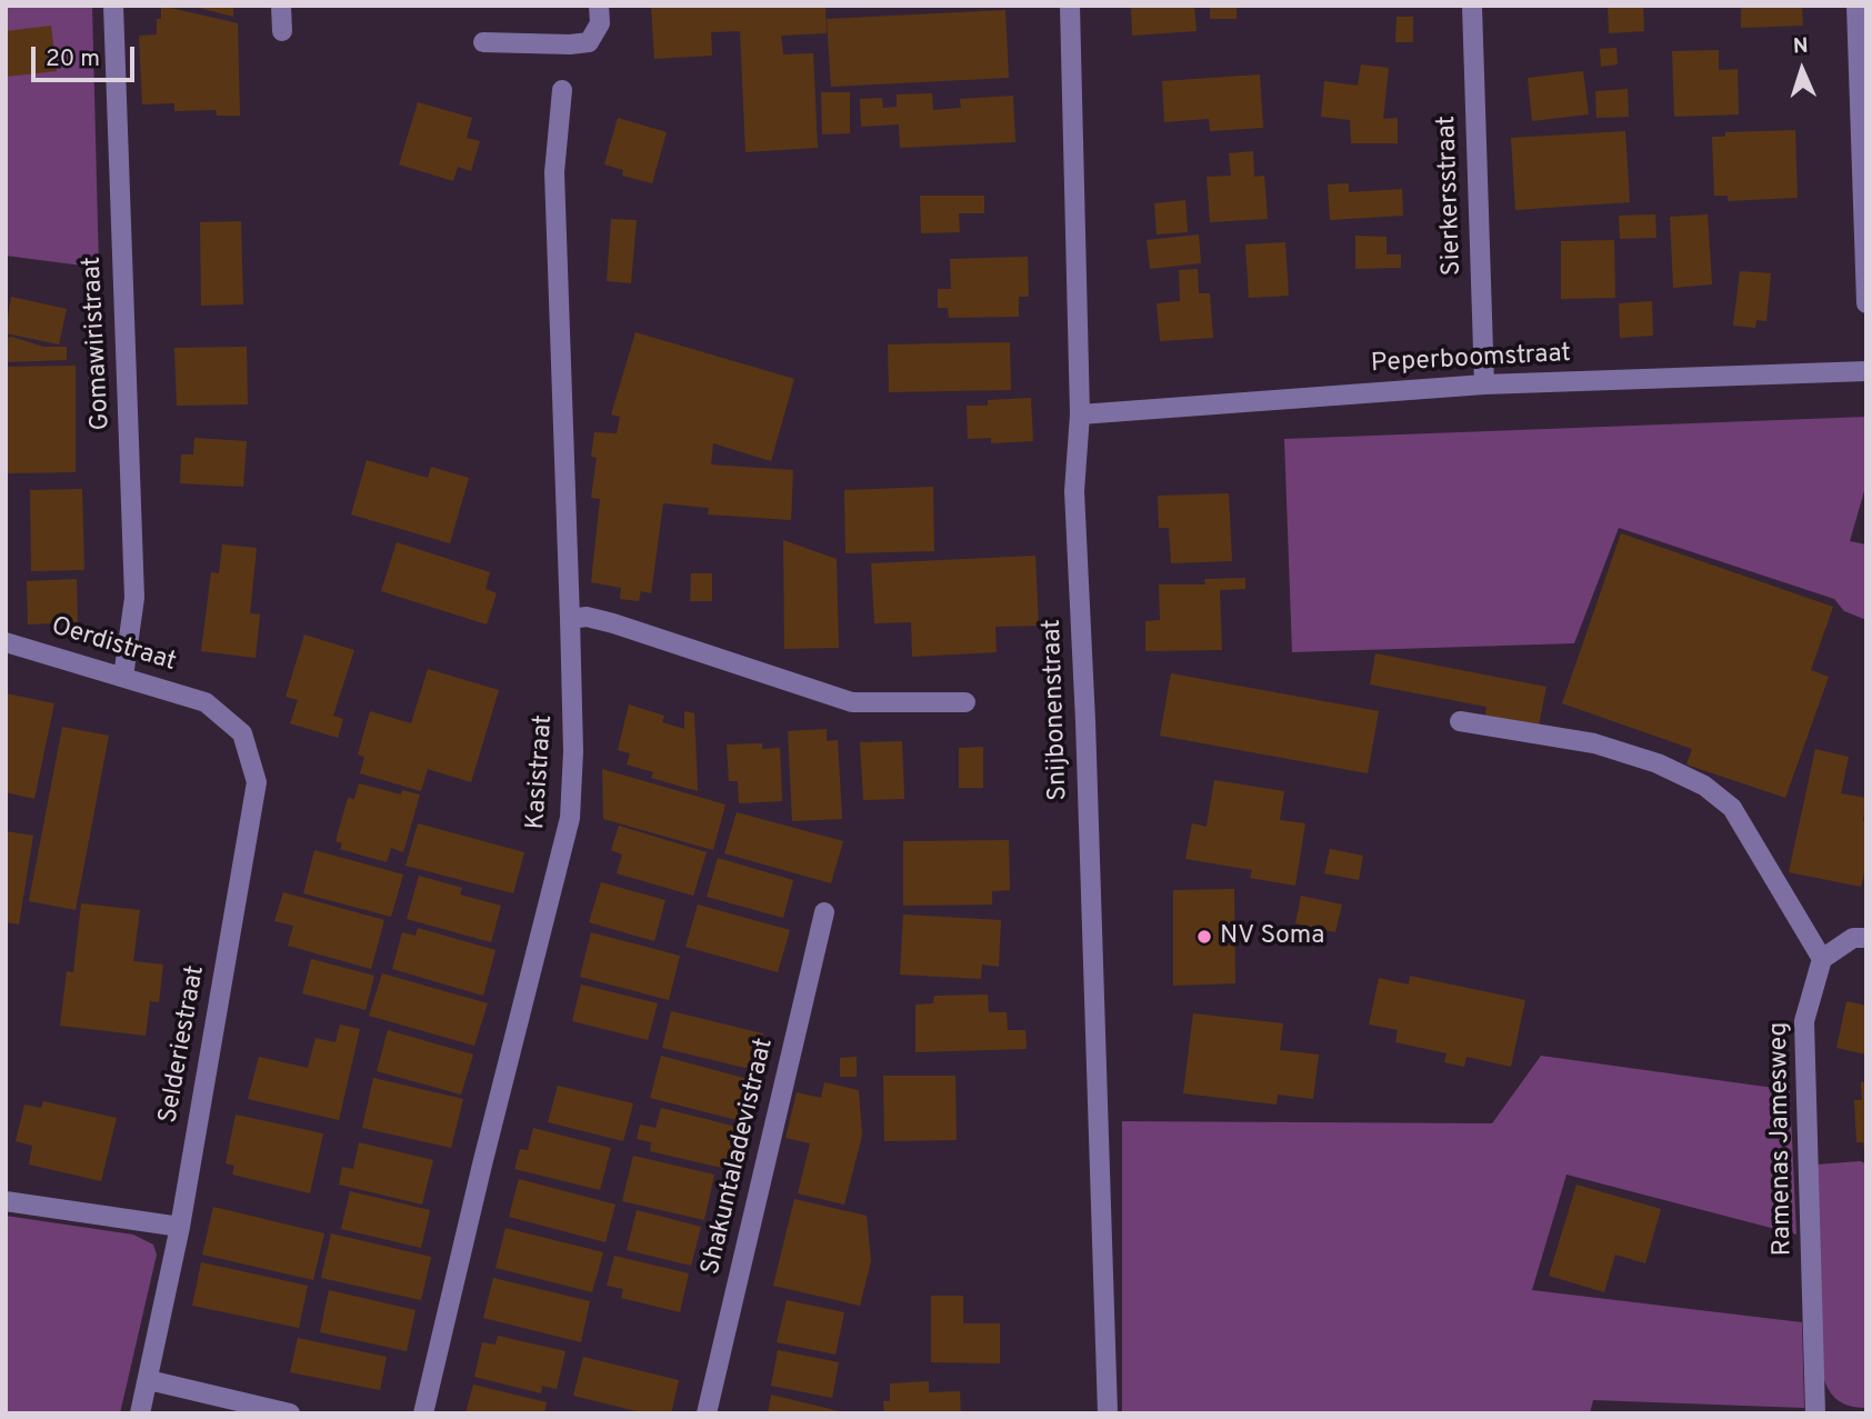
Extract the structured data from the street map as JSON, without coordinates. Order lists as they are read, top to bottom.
{
  "streets": {
    "street": [
      "Sierkersstraat",
      "Gomawiristraat",
      "Peperboomstraat",
      "Oerdistraat",
      "Snijbonenstraat",
      "Kasistraat",
      "Selderiestraat",
      "Ramenas Jamesweg",
      "Shakuntaladevistraat"
    ]
  },
  "crossings": [
    ["Sierkersstraat", "Peperboomstraat"],
    ["Gomawiristraat", "Oerdistraat"],
    ["Peperboomstraat", "Snijbonenstraat"],
    ["Oerdistraat", "Selderiestraat"]
  ],
  "places": ["NV Soma"],
  "scale_bar": "20 m",
  "north": "top"
}
